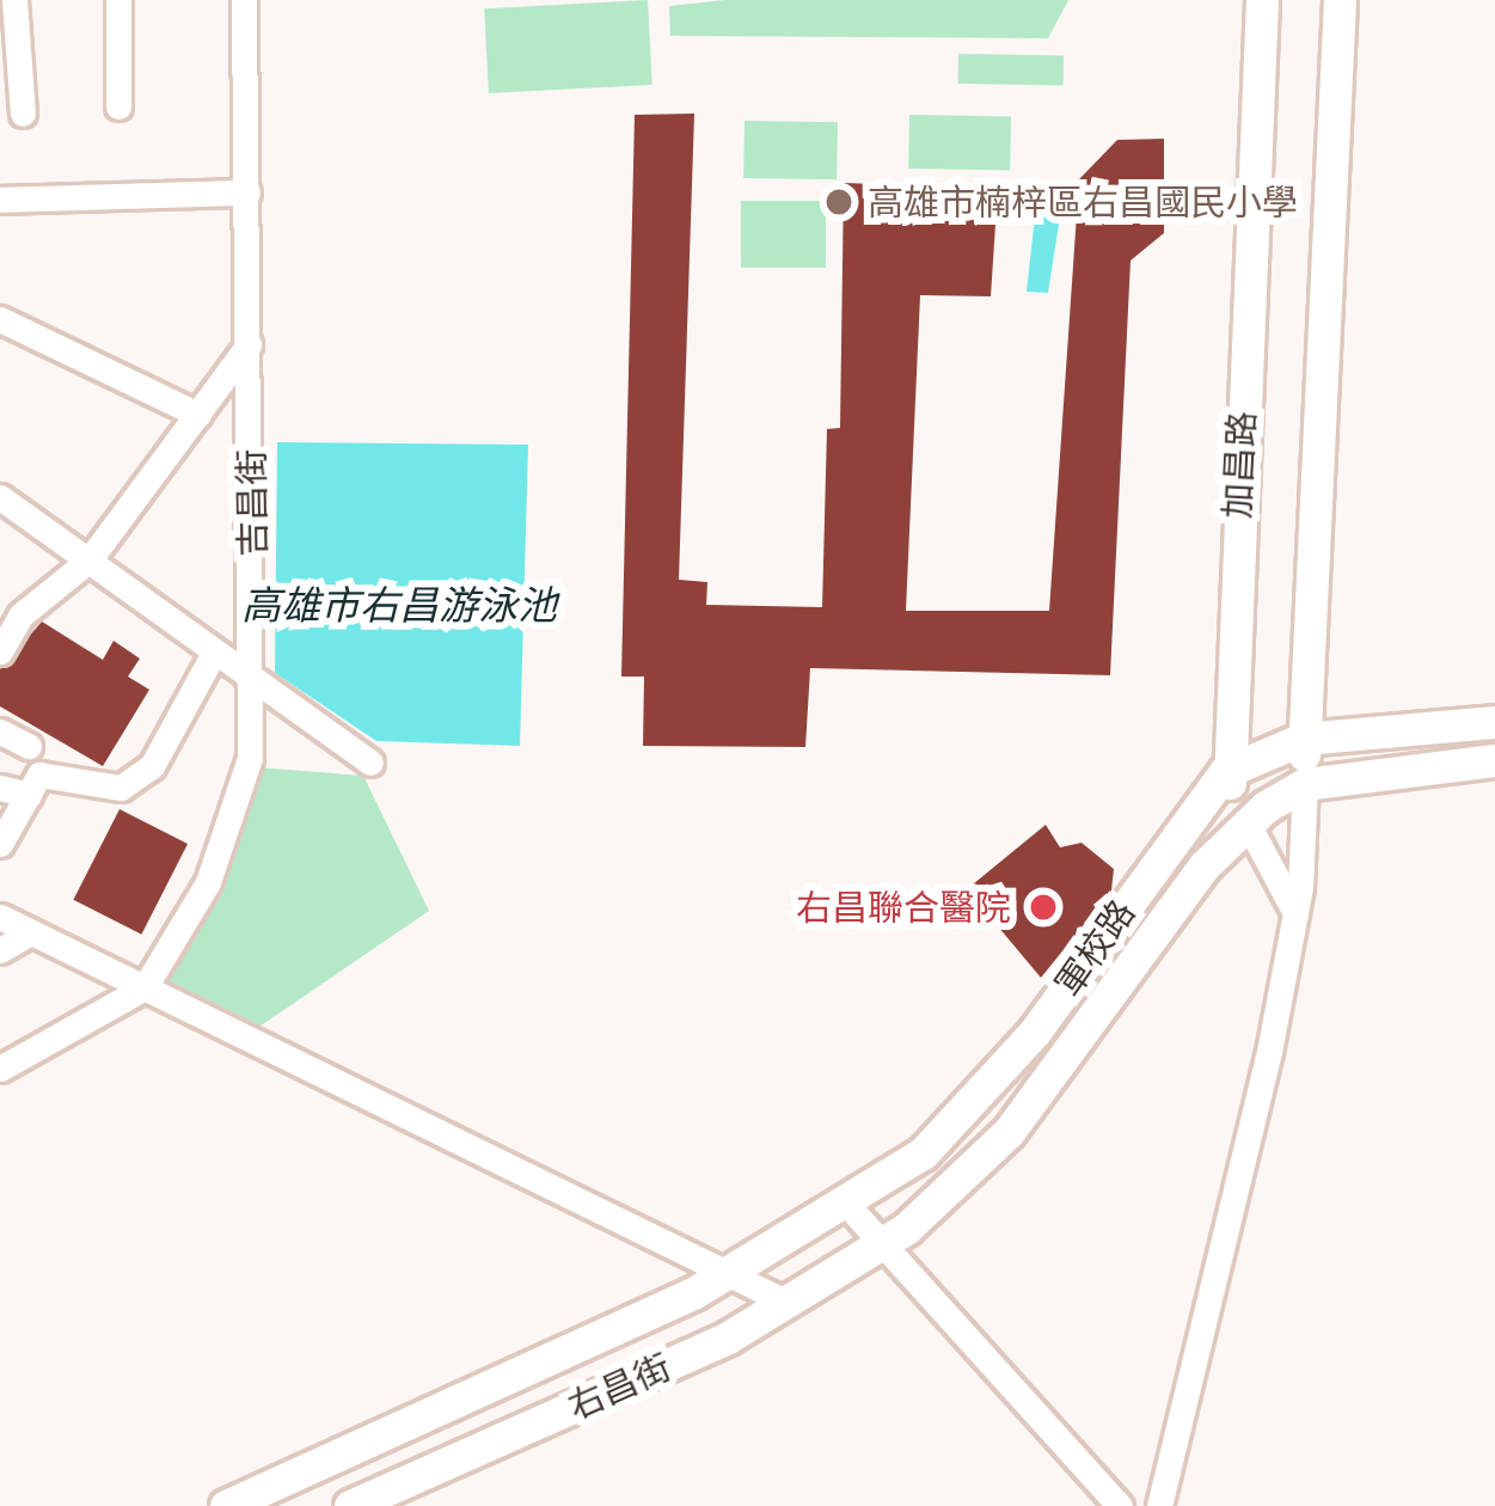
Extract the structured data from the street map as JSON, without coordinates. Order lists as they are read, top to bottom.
{
  "streets": {
    "street": [
      "加昌路",
      "吉昌街",
      "軍校路",
      "右昌街"
    ]
  },
  "crossings": [
    ["加昌路", "軍校路"],
    ["軍校路", "右昌街"]
  ],
  "water": ["高雄市右昌游泳池"],
  "places": ["高雄市楠梓區右昌國民小學", "右昌聯合醫院"]
}
